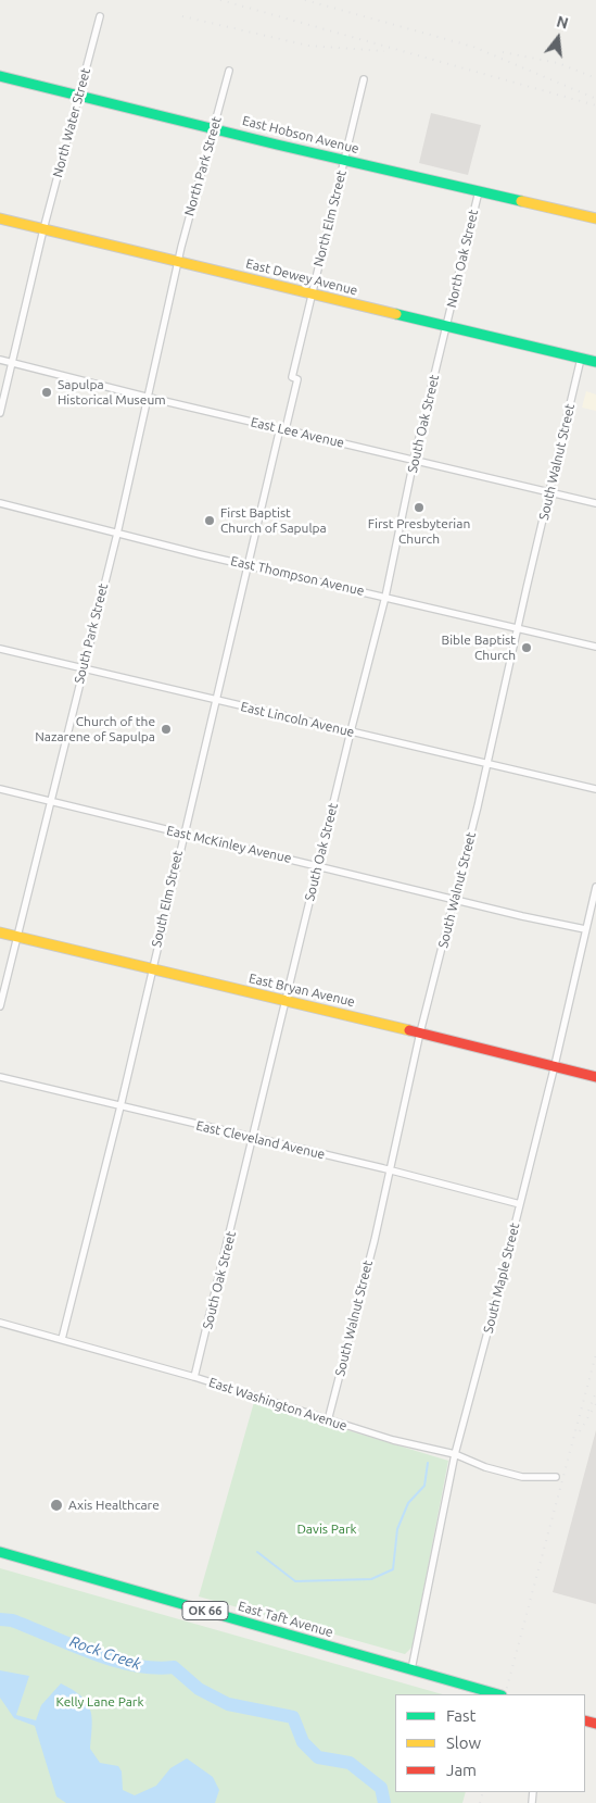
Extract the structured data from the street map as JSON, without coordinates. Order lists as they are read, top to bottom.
{
  "streets": {
    "street": [
      "North Water Street",
      "East Hobson Avenue",
      "North Park Street",
      "North Elm Street",
      "North Oak Street",
      "East Dewey Avenue",
      "South Oak Street",
      "East Lee Avenue",
      "South Walnut Street",
      "East Thompson Avenue",
      "South Park Street",
      "East Lincoln Avenue",
      "East McKinley Avenue",
      "South Elm Street",
      "East Bryan Avenue",
      "East Cleveland Avenue",
      "South Maple Street",
      "East Washington Avenue",
      "OK 66",
      "East Taft Avenue"
    ]
  },
  "crossings": [
    ["North Water Street", "East Hobson Avenue"],
    ["North Water Street", "East Dewey Avenue"],
    ["North Water Street", "East Lee Avenue"],
    ["East Hobson Avenue", "North Park Street"],
    ["East Hobson Avenue", "North Elm Street"],
    ["East Hobson Avenue", "North Oak Street"],
    ["North Park Street", "East Dewey Avenue"],
    ["North Park Street", "South Park Street"],
    ["North Elm Street", "East Dewey Avenue"],
    ["North Elm Street", "South Elm Street"],
    ["North Oak Street", "East Dewey Avenue"],
    ["North Oak Street", "South Oak Street"],
    ["East Dewey Avenue", "South Oak Street"],
    ["East Dewey Avenue", "South Walnut Street"],
    ["East Dewey Avenue", "South Park Street"],
    ["East Dewey Avenue", "South Elm Street"],
    ["South Oak Street", "East Lee Avenue"],
    ["South Oak Street", "East Thompson Avenue"],
    ["South Oak Street", "East Lincoln Avenue"],
    ["South Oak Street", "East McKinley Avenue"],
    ["South Oak Street", "East Bryan Avenue"],
    ["South Oak Street", "East Cleveland Avenue"],
    ["South Oak Street", "East Washington Avenue"],
    ["East Lee Avenue", "South Walnut Street"],
    ["East Lee Avenue", "South Park Street"],
    ["East Lee Avenue", "South Elm Street"],
    ["South Walnut Street", "East Thompson Avenue"],
    ["South Walnut Street", "East Lincoln Avenue"],
    ["South Walnut Street", "East McKinley Avenue"],
    ["South Walnut Street", "East Bryan Avenue"],
    ["South Walnut Street", "East Cleveland Avenue"],
    ["South Walnut Street", "East Washington Avenue"],
    ["East Thompson Avenue", "South Park Street"],
    ["East Thompson Avenue", "South Elm Street"],
    ["South Park Street", "East Lincoln Avenue"],
    ["South Park Street", "East McKinley Avenue"],
    ["South Park Street", "East Bryan Avenue"],
    ["East Lincoln Avenue", "South Elm Street"],
    ["East McKinley Avenue", "South Elm Street"],
    ["East McKinley Avenue", "South Maple Street"],
    ["South Elm Street", "East Bryan Avenue"],
    ["South Elm Street", "East Cleveland Avenue"],
    ["South Elm Street", "East Washington Avenue"],
    ["East Bryan Avenue", "South Maple Street"],
    ["East Cleveland Avenue", "South Maple Street"],
    ["South Maple Street", "East Washington Avenue"],
    ["South Maple Street", "East Taft Avenue"]
  ],
  "water": ["Rock Creek"],
  "parks": ["Davis Park", "Kelly Lane Park"],
  "places": [
    "Sapulpa Historical Museum",
    "First Presbyterian Church",
    "First Baptist Church of Sapulpa",
    "Bible Baptist Church",
    "Church of the Nazarene of Sapulpa",
    "Axis Healthcare"
  ],
  "legend": ["Fast", "Slow", "Jam"],
  "north": "top"
}
